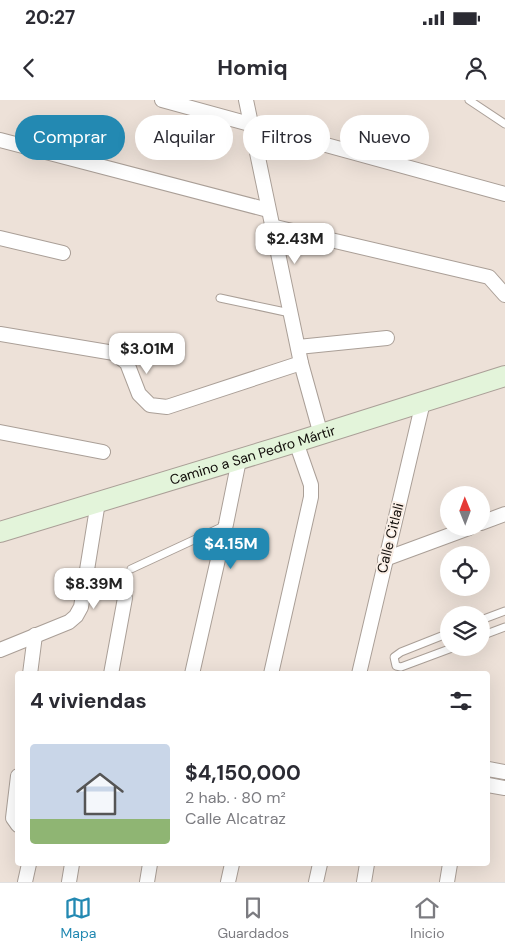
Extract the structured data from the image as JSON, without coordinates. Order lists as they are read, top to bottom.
{
  "streets": {
    "street": ["Camino a San Pedro Mártir", "Calle Citlali"]
  },
  "crossings": [
    ["Camino a San Pedro Mártir", "Calle Citlali"]
  ],
  "north": "top",
  "page": {
    "status": "20:27",
    "header": "Homiq",
    "chip": [
      "Comprar",
      "Alquilar",
      "Filtros",
      "Nuevo"
    ],
    "price": [
      "$2.43M",
      "$3.01M",
      "$4.15M",
      "$8.39M"
    ],
    "heading": "4 viviendas",
    "list": [
      {
        "name": "$4,150,000",
        "note": "2 hab. · 80 m² · Calle Alcatraz"
      }
    ],
    "tabs": ["Mapa", "Guardados", "Inicio"]
  }
}
